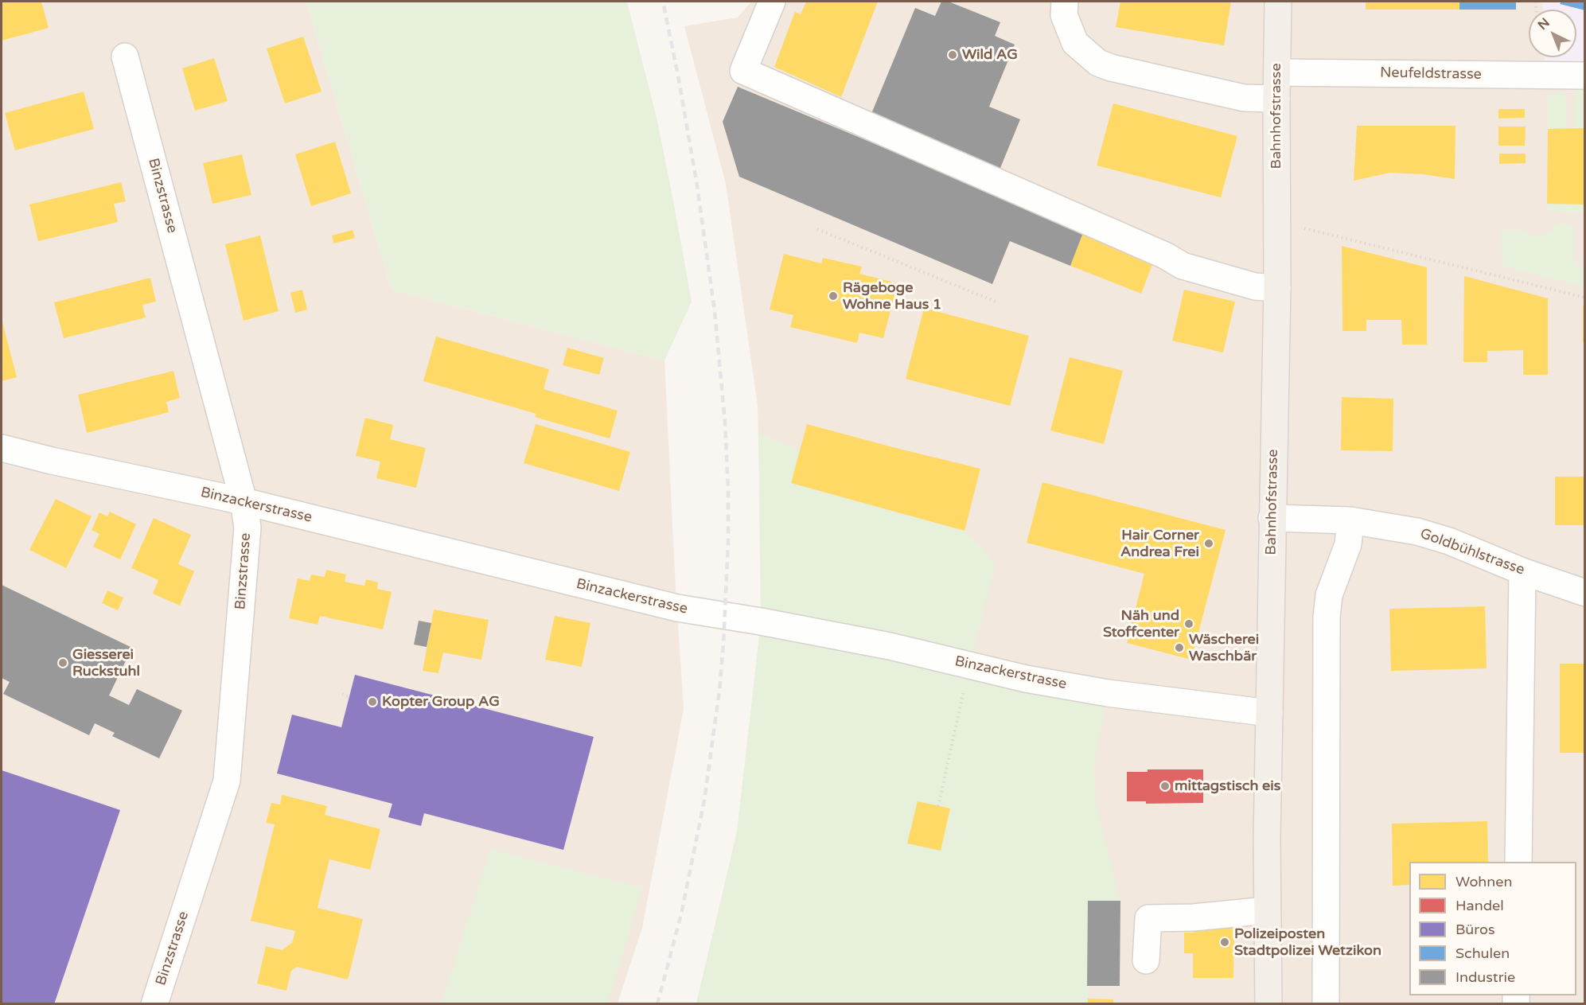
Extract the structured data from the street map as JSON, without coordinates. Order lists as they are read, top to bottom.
{
  "streets": {
    "main road": ["Bahnhofstrasse"],
    "street": [
      "Neufeldstrasse",
      "Binzstrasse",
      "Binzackerstrasse",
      "Goldbühlstrasse"
    ]
  },
  "crossings": [
    ["Neufeldstrasse", "Bahnhofstrasse"],
    ["Bahnhofstrasse", "Binzackerstrasse"],
    ["Bahnhofstrasse", "Goldbühlstrasse"],
    ["Binzstrasse", "Binzackerstrasse"]
  ],
  "places": [
    "Wild AG",
    "Rägeboge Wohne Haus 1",
    "Hair Corner Andrea Frei",
    "Näh und Stoffcenter",
    "Wäscherei Waschbär",
    "Giesserei Ruckstuhl",
    "Kopter Group AG",
    "mittagstisch eis",
    "Polizeiposten Stadtpolizei Wetzikon"
  ],
  "legend": [
    "Wohnen",
    "Handel",
    "Büros",
    "Schulen",
    "Industrie"
  ],
  "north": "top left"
}
